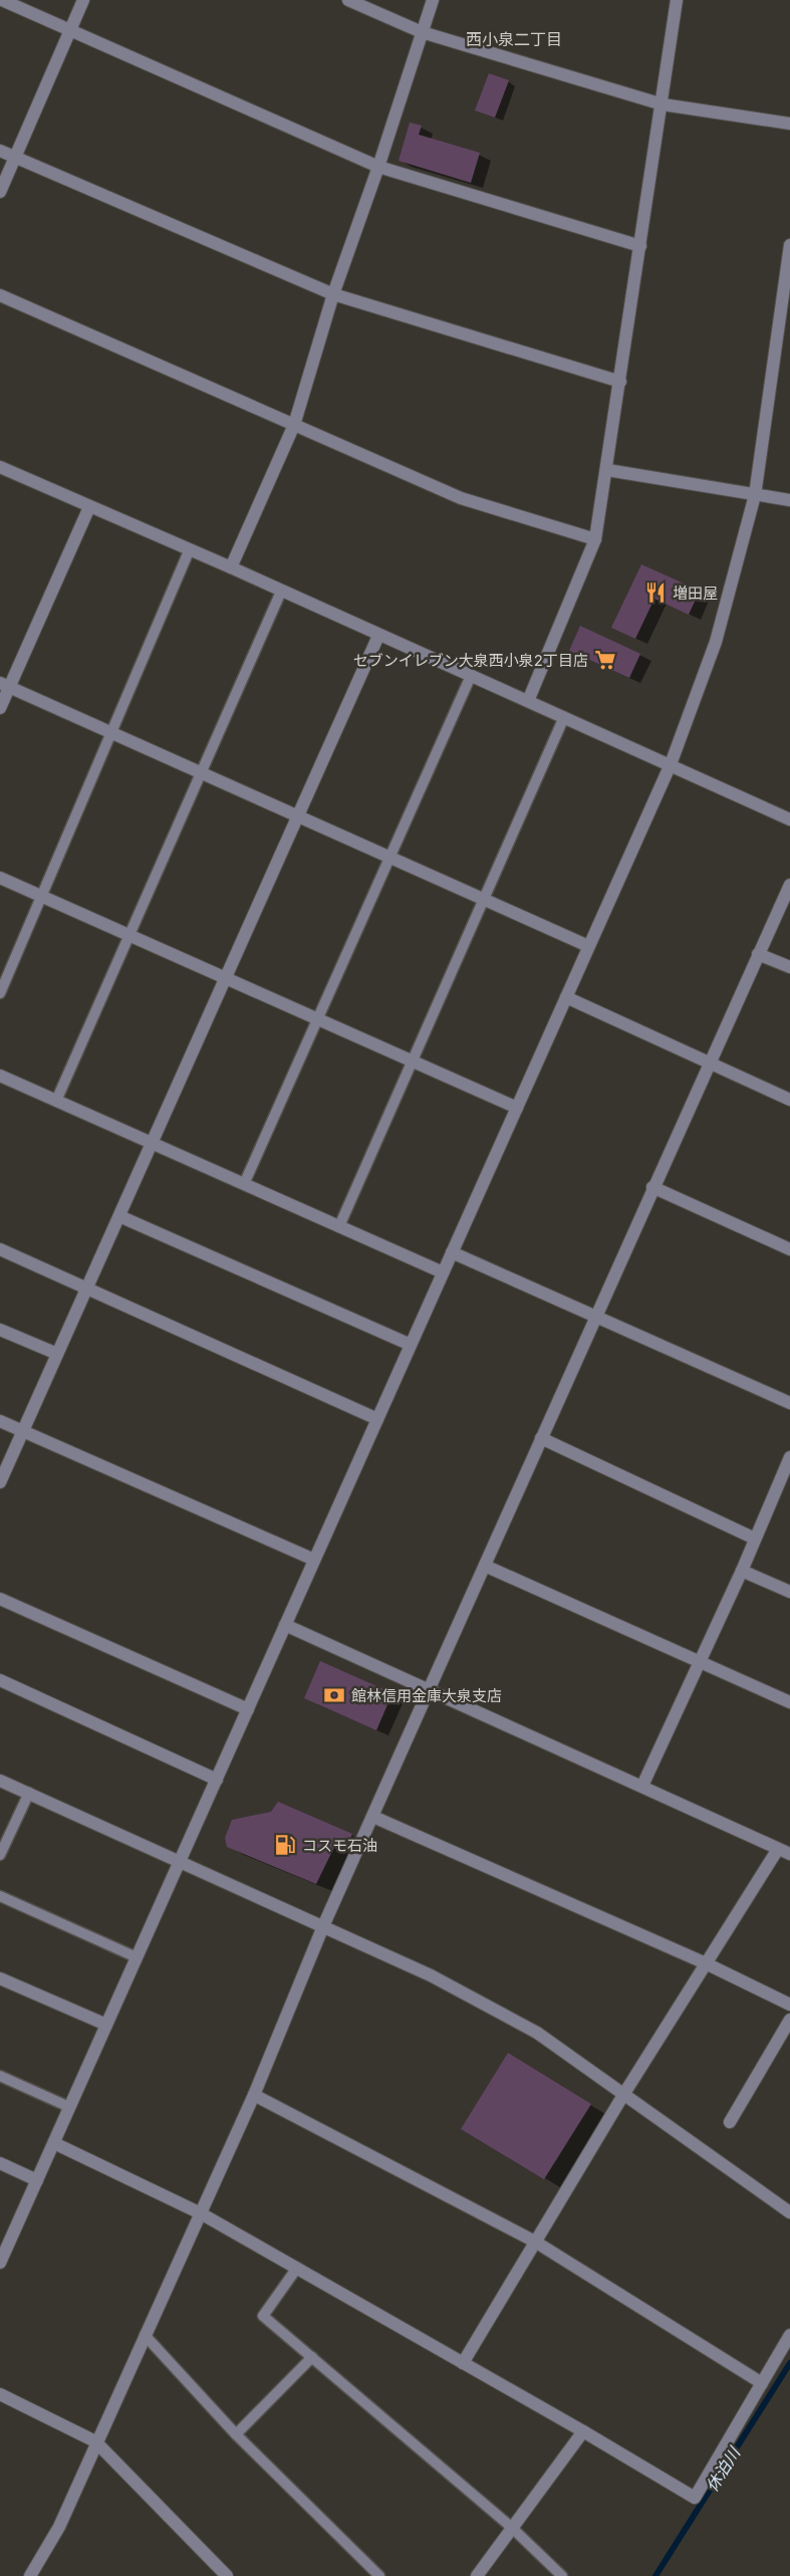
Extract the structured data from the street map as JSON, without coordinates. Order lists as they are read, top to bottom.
{
  "districts": ["西小泉二丁目"],
  "water": ["休泊川"],
  "places": {
    "restaurant": ["増田屋"],
    "supermarket": ["セブンイレブン大泉西小泉2丁目店"],
    "bank": ["館林信用金庫大泉支店"],
    "fuel station": ["コスモ石油"]
  }
}
